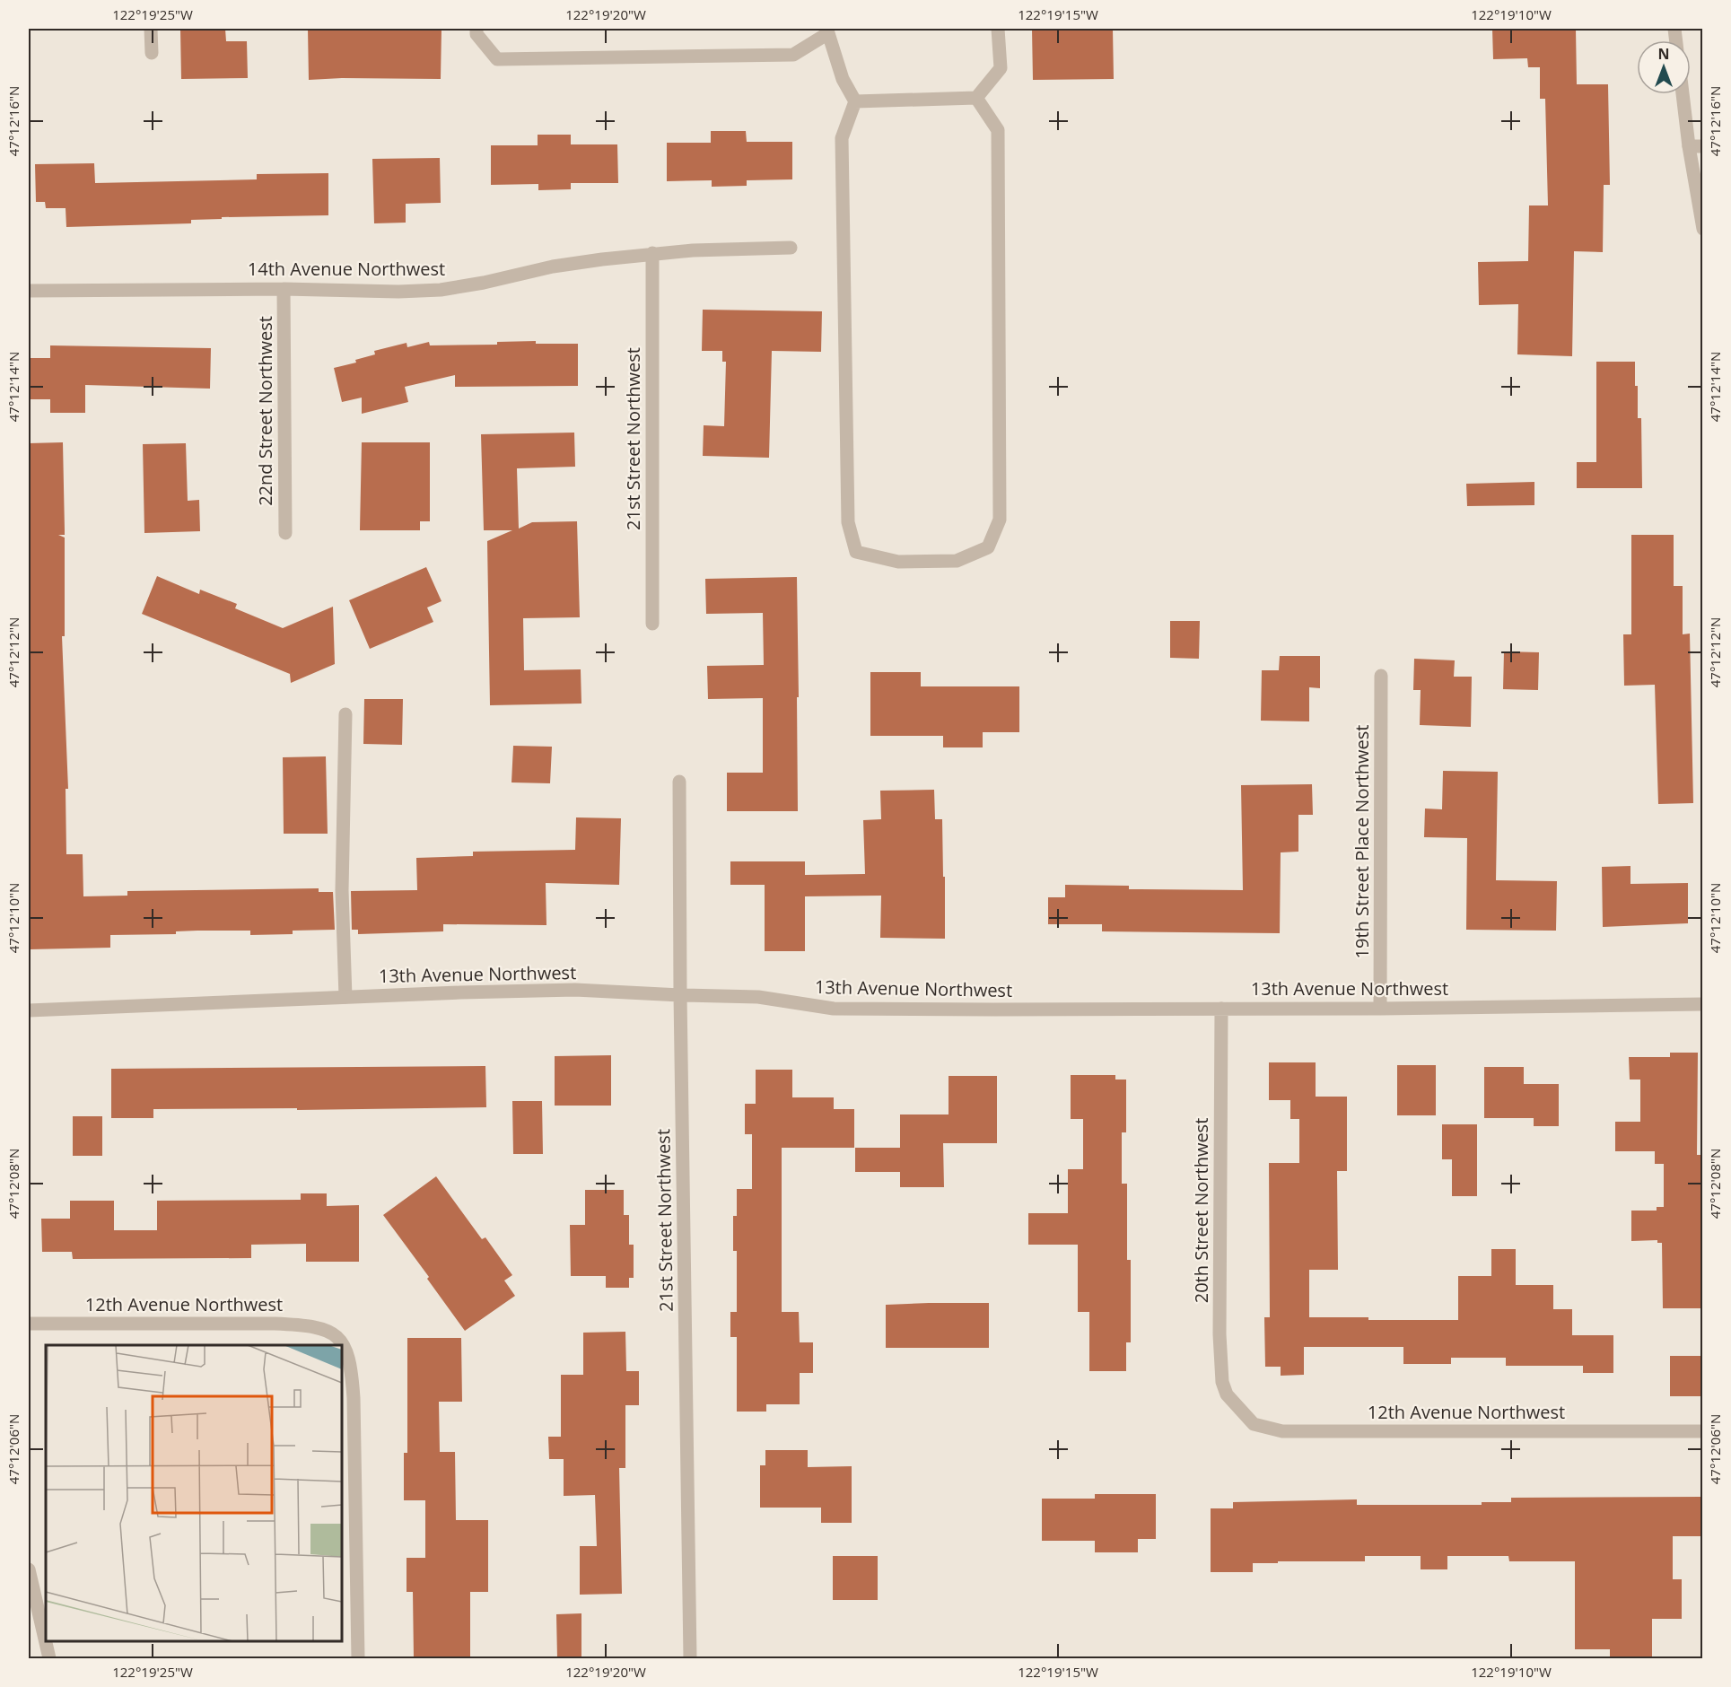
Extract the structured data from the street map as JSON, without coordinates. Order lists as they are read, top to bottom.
{
  "streets": {
    "street": [
      "14th Avenue Northwest",
      "22nd Street Northwest",
      "21st Street Northwest",
      "19th Street Place Northwest",
      "13th Avenue Northwest",
      "20th Street Northwest",
      "12th Avenue Northwest"
    ]
  },
  "crossings": [
    ["14th Avenue Northwest", "22nd Street Northwest"],
    ["14th Avenue Northwest", "21st Street Northwest"],
    ["21st Street Northwest", "13th Avenue Northwest"],
    ["19th Street Place Northwest", "13th Avenue Northwest"],
    ["13th Avenue Northwest", "20th Street Northwest"],
    ["20th Street Northwest", "12th Avenue Northwest"]
  ],
  "north": "top",
  "coordinates": [
    "122°19'25\"W",
    "122°19'20\"W",
    "122°19'15\"W",
    "122°19'10\"W",
    "47°12'16\"N",
    "47°12'14\"N",
    "47°12'12\"N",
    "47°12'10\"N",
    "47°12'08\"N",
    "47°12'06\"N"
  ]
}
